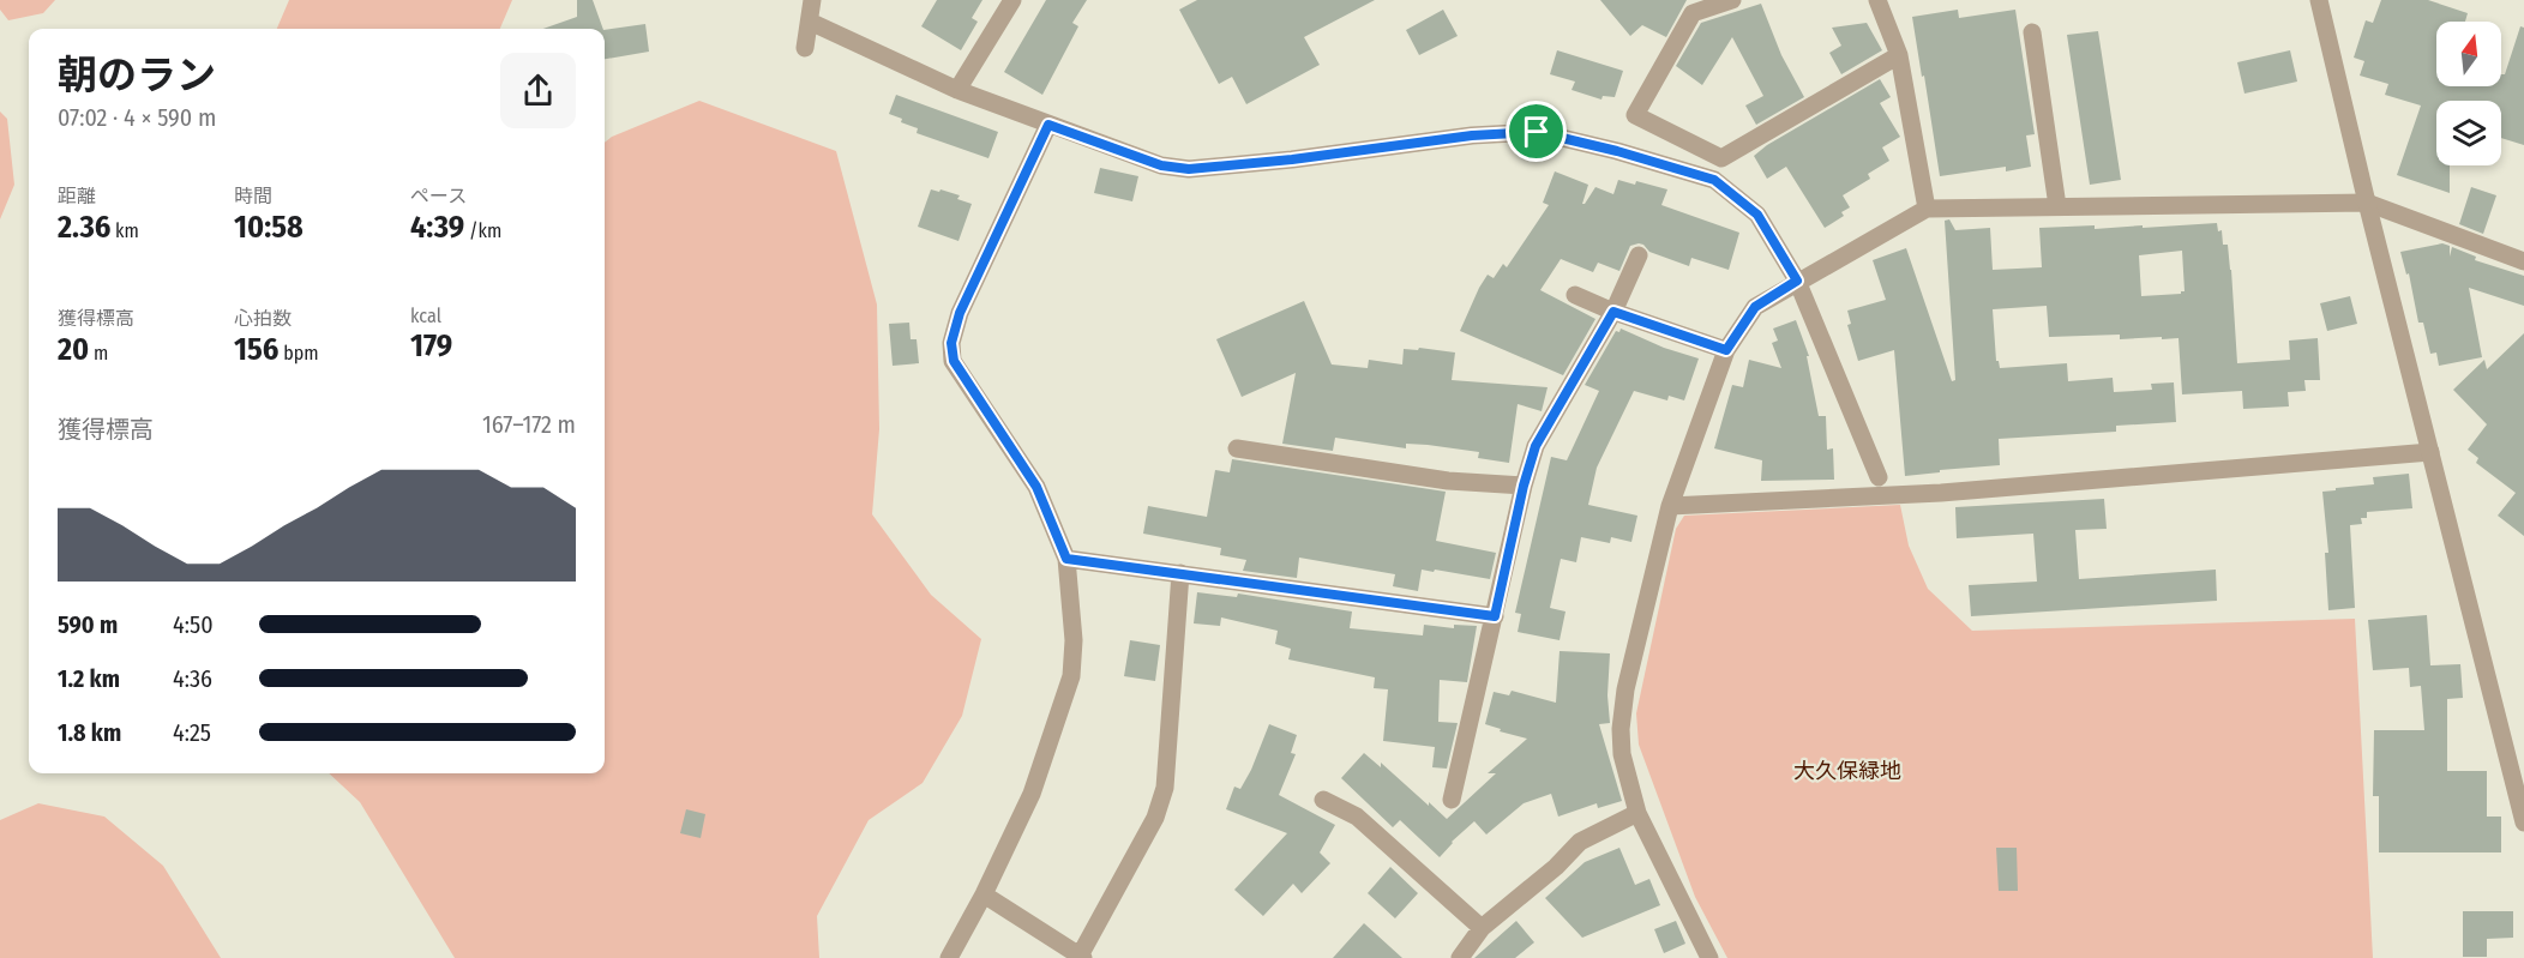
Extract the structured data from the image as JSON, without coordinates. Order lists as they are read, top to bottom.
{
  "parks": ["大久保緑地"],
  "north": "top",
  "page": {
    "heading": ["朝のラン", "07:02 · 4 × 590 m"],
    "stats": [
      ["距離", "2.36 km"],
      ["時間", "10:58"],
      ["ペース", "4:39 /km"],
      ["獲得標高", "20 m"],
      ["心拍数", "156 bpm"],
      ["kcal", "179"]
    ],
    "chart": ["獲得標高", "167–172 m"],
    "list": [
      {
        "name": "590 m",
        "note": "4:50"
      },
      {
        "name": "1.2 km",
        "note": "4:36"
      },
      {
        "name": "1.8 km",
        "note": "4:25"
      }
    ]
  }
}
